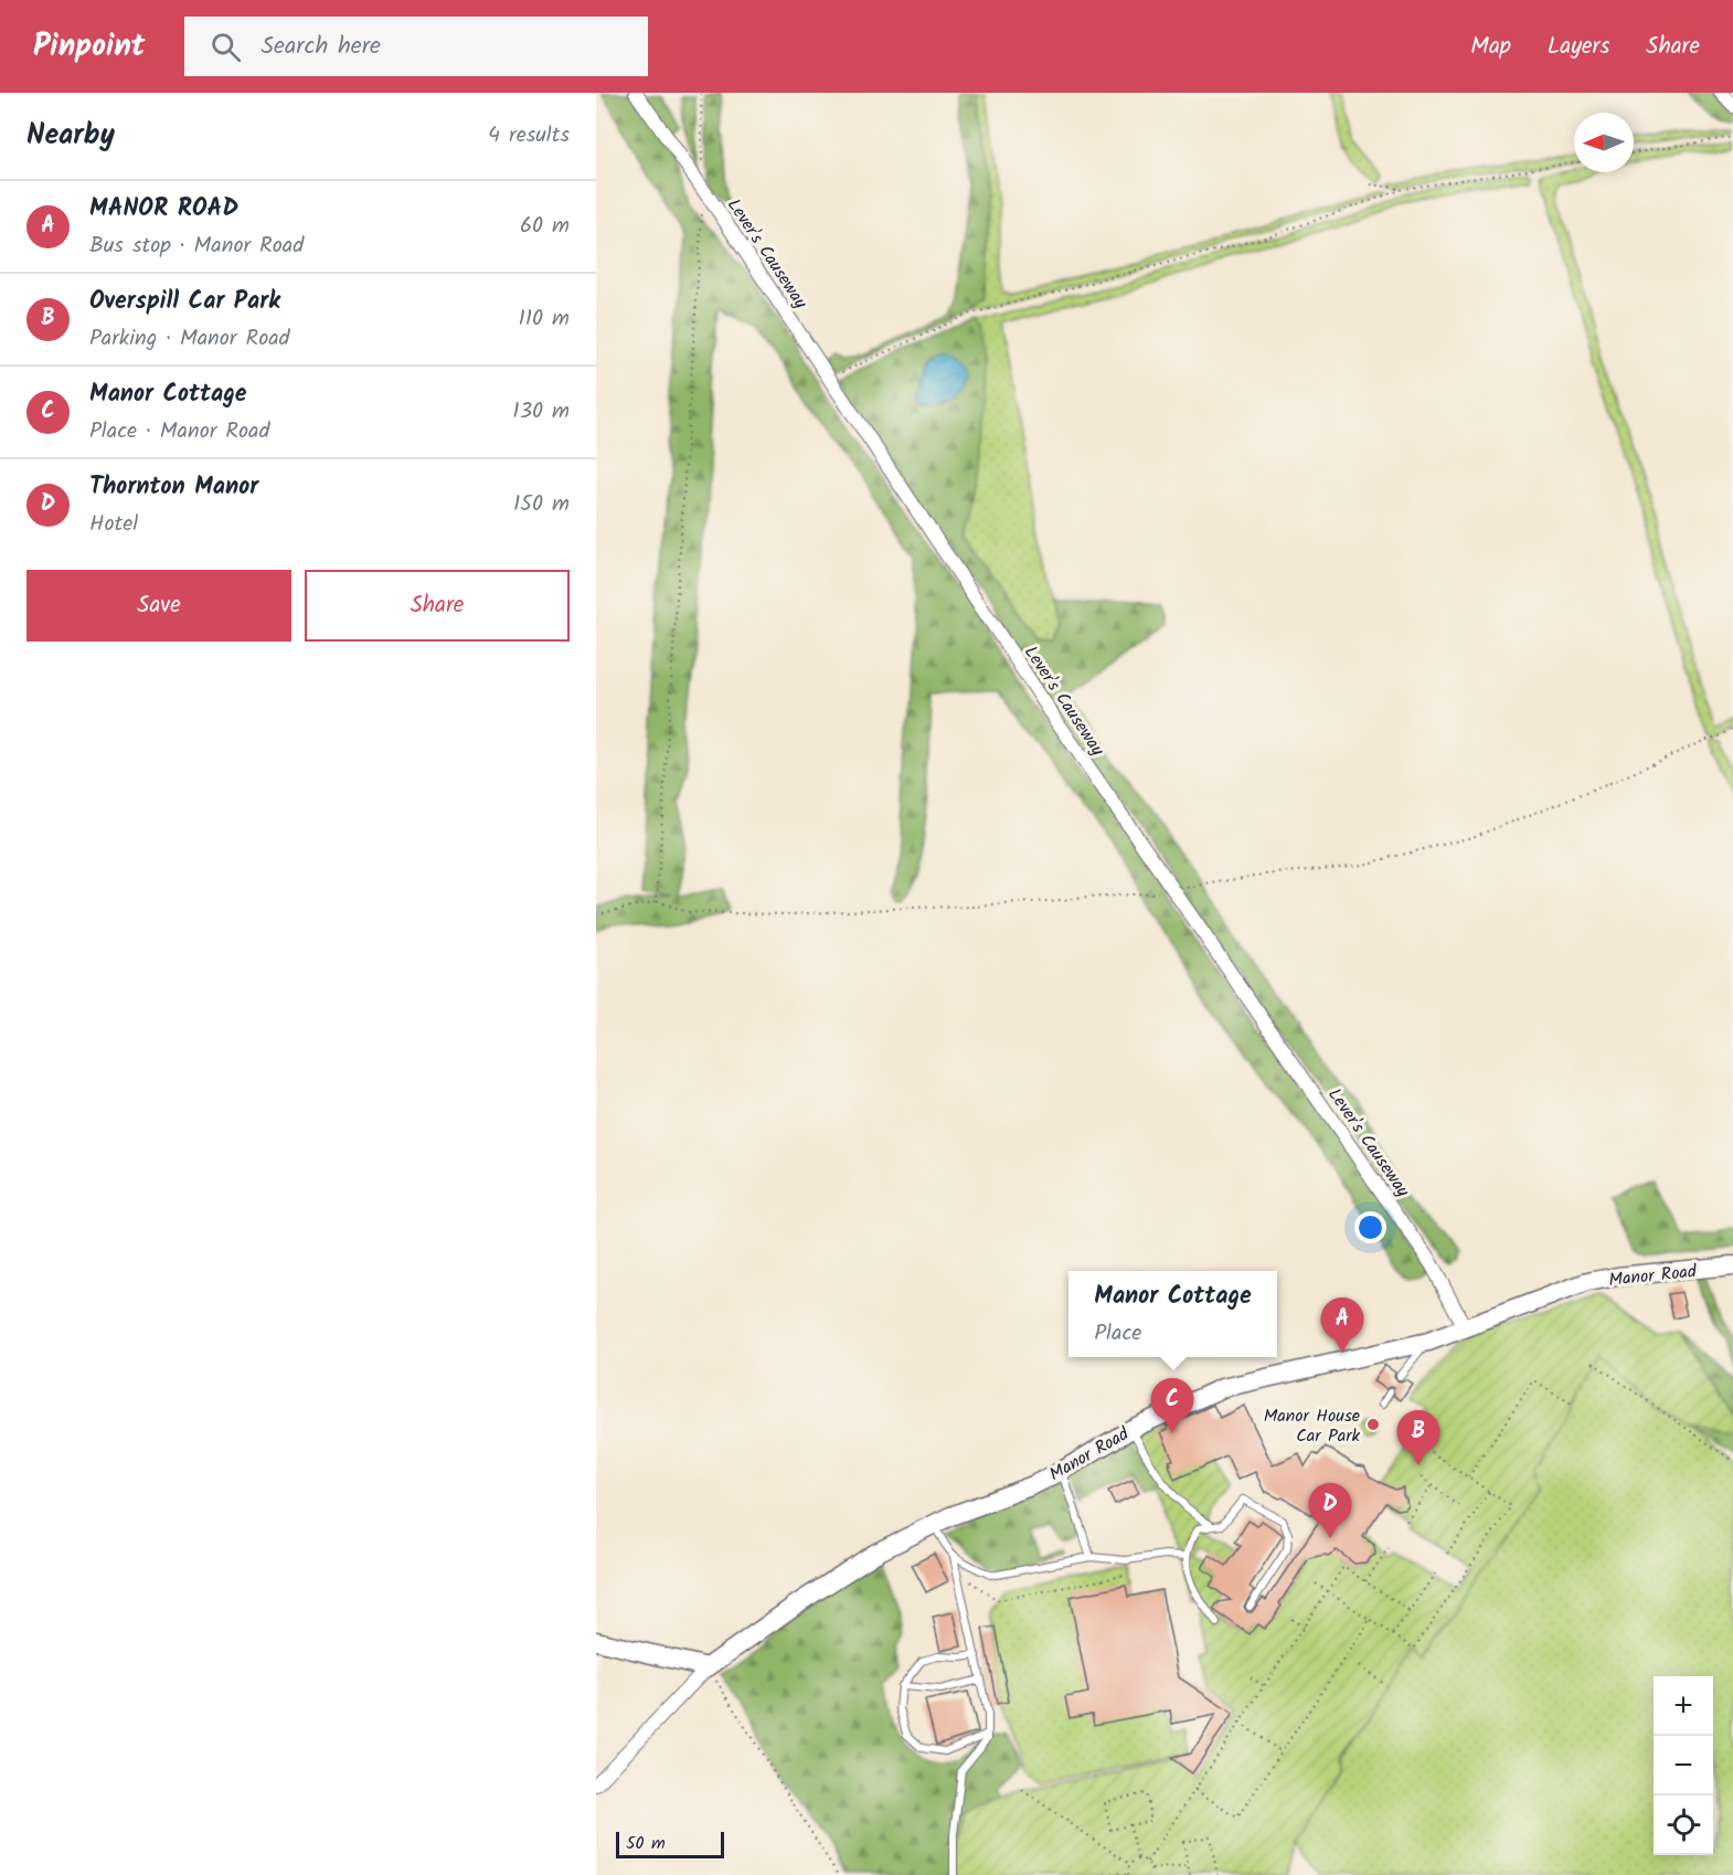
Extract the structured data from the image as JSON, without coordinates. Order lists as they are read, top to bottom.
{
  "streets": {
    "street": ["Lever's Causeway", "Manor Road"]
  },
  "crossings": [
    ["Lever's Causeway", "Manor Road"]
  ],
  "places": ["Manor House Car Park"],
  "scale_bar": "50 m",
  "north": "left",
  "page": {
    "header": "Pinpoint",
    "search": "Search here",
    "nav": ["Map", "Layers", "Share"],
    "heading": ["Nearby", "4 results"],
    "list": [
      {
        "mark": "A",
        "name": "MANOR ROAD",
        "note": "Bus stop · Manor Road",
        "value": "60 m"
      },
      {
        "mark": "B",
        "name": "Overspill Car Park",
        "note": "Parking · Manor Road",
        "value": "110 m"
      },
      {
        "mark": "C",
        "name": "Manor Cottage",
        "note": "Place · Manor Road",
        "value": "130 m"
      },
      {
        "mark": "D",
        "name": "Thornton Manor",
        "note": "Hotel",
        "value": "150 m"
      }
    ],
    "buttons": ["Save", "Share"],
    "popup": ["Manor Cottage", "Place"],
    "pins": [
      "A",
      "C",
      "B",
      "D"
    ],
    "map_buttons": ["+", "−"],
    "scale": "50 m"
  }
}
